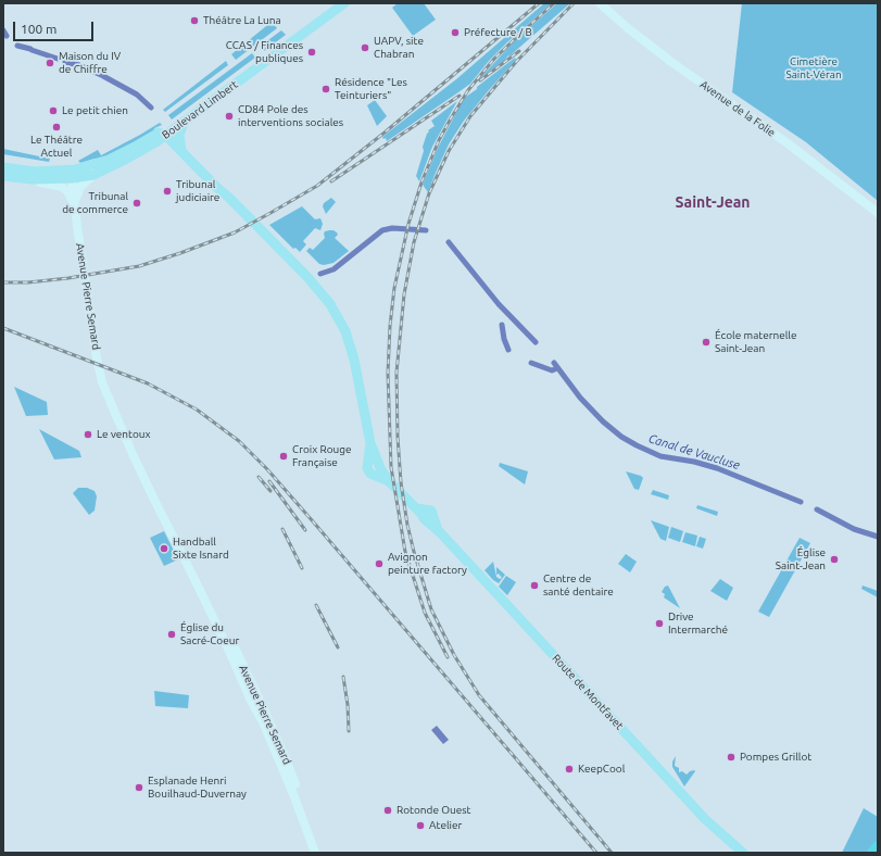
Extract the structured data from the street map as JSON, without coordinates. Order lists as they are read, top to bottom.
{
  "streets": {
    "main road": [
      "Avenue de la Folie",
      "Boulevard Limbert",
      "Avenue Pierre Semard",
      "Route de Montfavet"
    ]
  },
  "crossings": [
    ["Boulevard Limbert", "Avenue Pierre Semard"]
  ],
  "districts": ["Saint-Jean"],
  "water": ["Canal de Vaucluse"],
  "parks": ["Cimetière Saint-Véran"],
  "places": [
    "Théâtre La Luna",
    "Préfecture / B",
    "UAPV, site Chabran",
    "CCAS / Finances publiques",
    "Maison du IV de Chiffre",
    "Résidence \"Les Teinturiers\"",
    "Le petit chien",
    "CD84 Pole des interventions sociales",
    "Le Théâtre Actuel",
    "Tribunal judiciaire",
    "Tribunal de commerce",
    "École maternelle Saint-Jean",
    "Le ventoux",
    "Croix Rouge Française",
    "Handball Sixte Isnard",
    "Église Saint-Jean",
    "Avignon peinture factory",
    "Centre de santé dentaire",
    "Drive Intermarché",
    "Église du Sacré-Coeur",
    "Pompes Grillot",
    "KeepCool",
    "Esplanade Henri Bouilhaud-Duvernay",
    "Rotonde Ouest",
    "Atelier"
  ],
  "scale_bar": "100 m"
}
